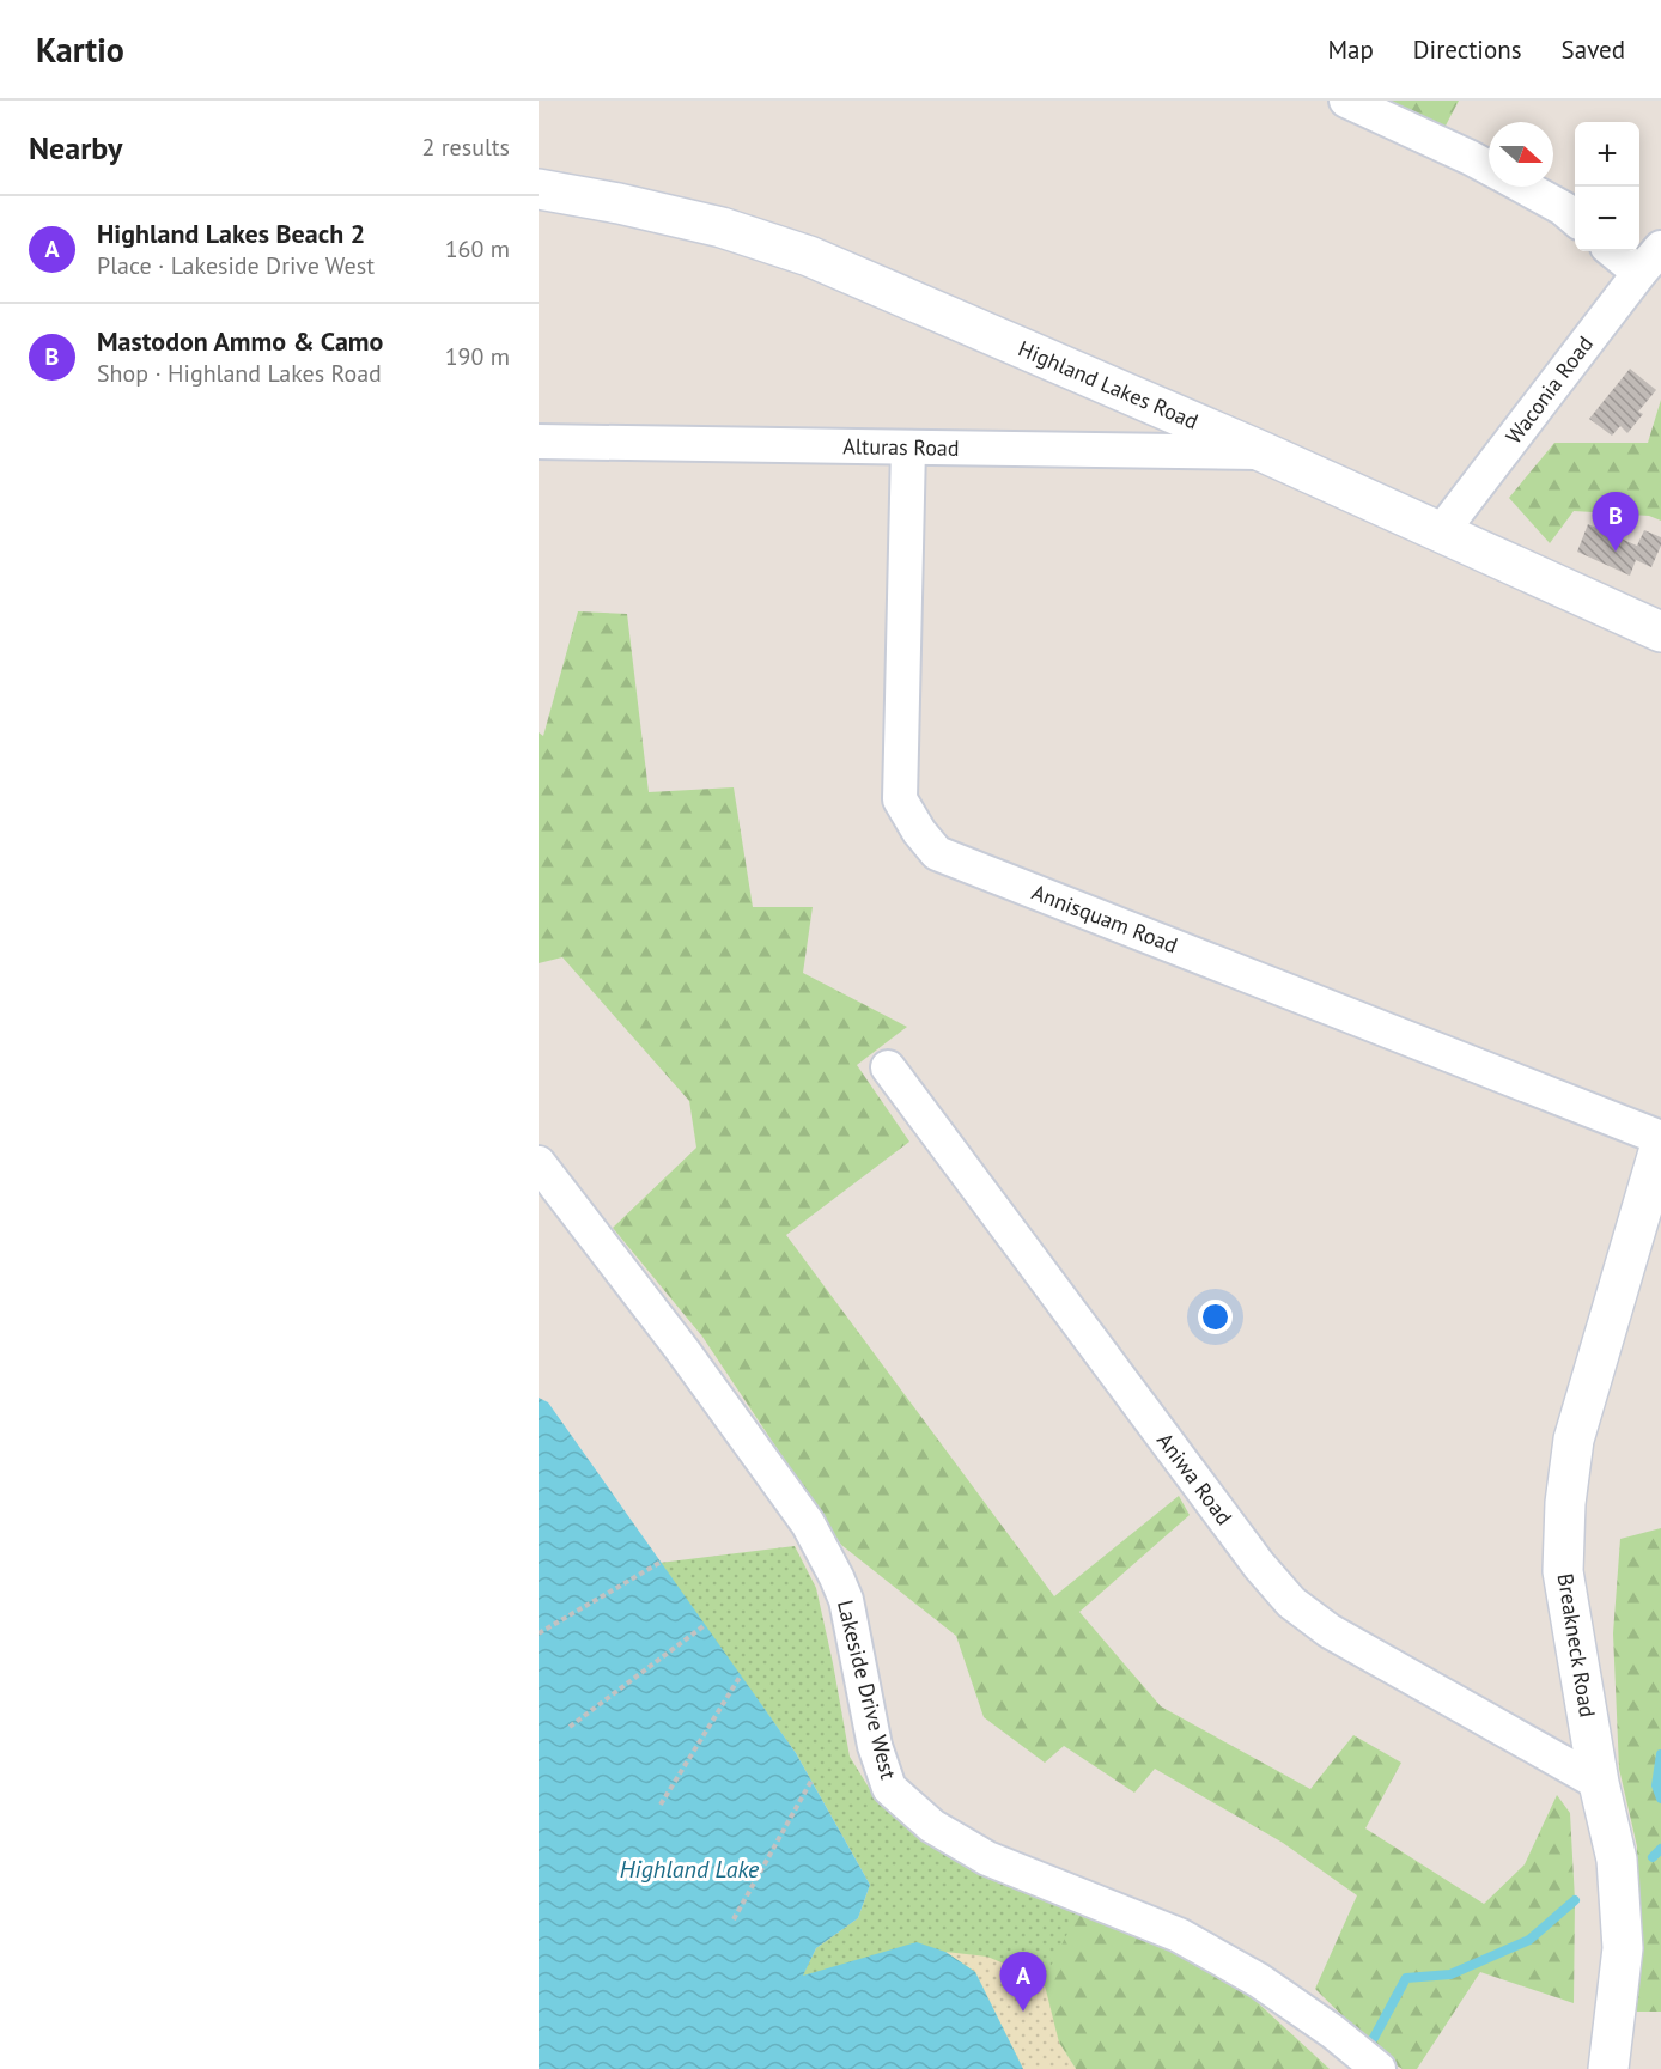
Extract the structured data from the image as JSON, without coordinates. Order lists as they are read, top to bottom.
{
  "streets": {
    "street": [
      "Highland Lakes Road",
      "Waconia Road",
      "Alturas Road",
      "Annisquam Road",
      "Aniwa Road",
      "Breakneck Road",
      "Lakeside Drive West"
    ]
  },
  "crossings": [
    ["Highland Lakes Road", "Waconia Road"],
    ["Highland Lakes Road", "Alturas Road"],
    ["Alturas Road", "Annisquam Road"],
    ["Aniwa Road", "Breakneck Road"]
  ],
  "water": ["Highland Lake"],
  "north": "right",
  "page": {
    "header": "Kartio",
    "nav": ["Map", "Directions", "Saved"],
    "heading": ["Nearby", "2 results"],
    "map_buttons": ["+", "−"],
    "list": [
      {
        "mark": "A",
        "name": "Highland Lakes Beach 2",
        "note": "Place · Lakeside Drive West",
        "value": "160 m"
      },
      {
        "mark": "B",
        "name": "Mastodon Ammo & Camo",
        "note": "Shop · Highland Lakes Road",
        "value": "190 m"
      }
    ],
    "pins": ["B", "A"]
  }
}
